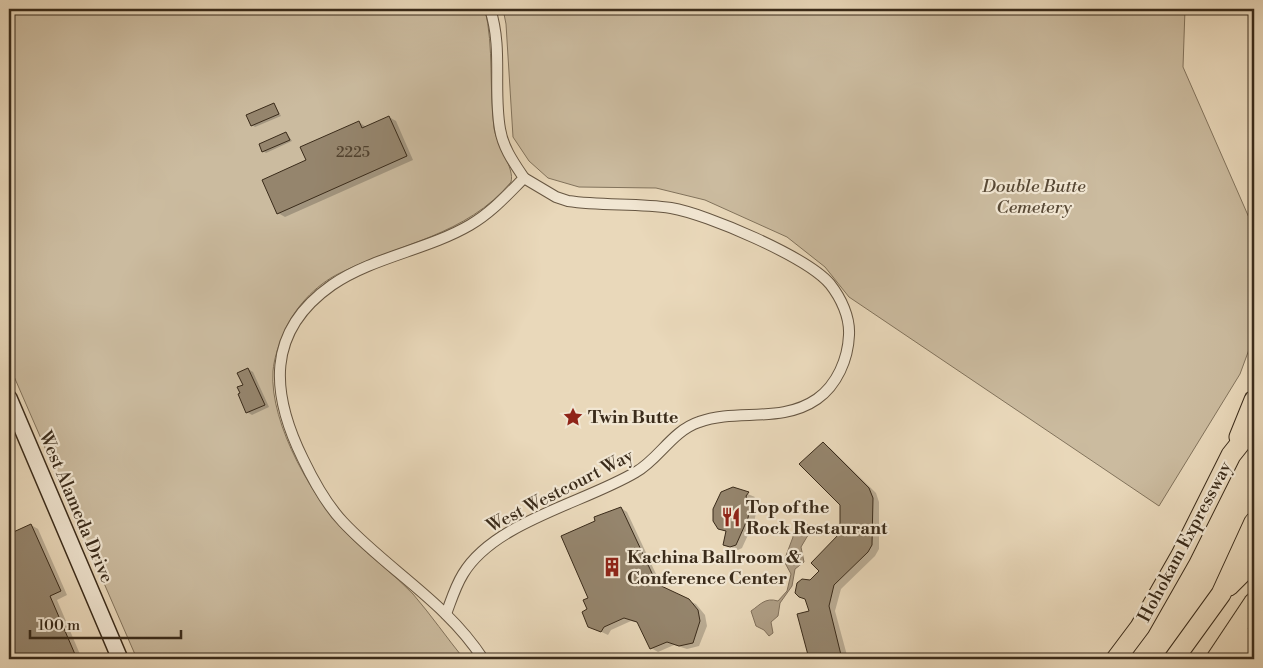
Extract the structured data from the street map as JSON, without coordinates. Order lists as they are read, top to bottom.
{
  "streets": {
    "highway": ["Hohokam Expressway"],
    "street": ["West Westcourt Way", "West Alameda Drive"]
  },
  "parks": ["Double Butte Cemetery"],
  "places": {
    "place": ["Twin Butte"],
    "restaurant": ["Top of the Rock Restaurant"],
    "building": ["Kachina Ballroom & Conference Center"]
  },
  "house_numbers": ["2225"],
  "scale_bar": "100 m"
}
